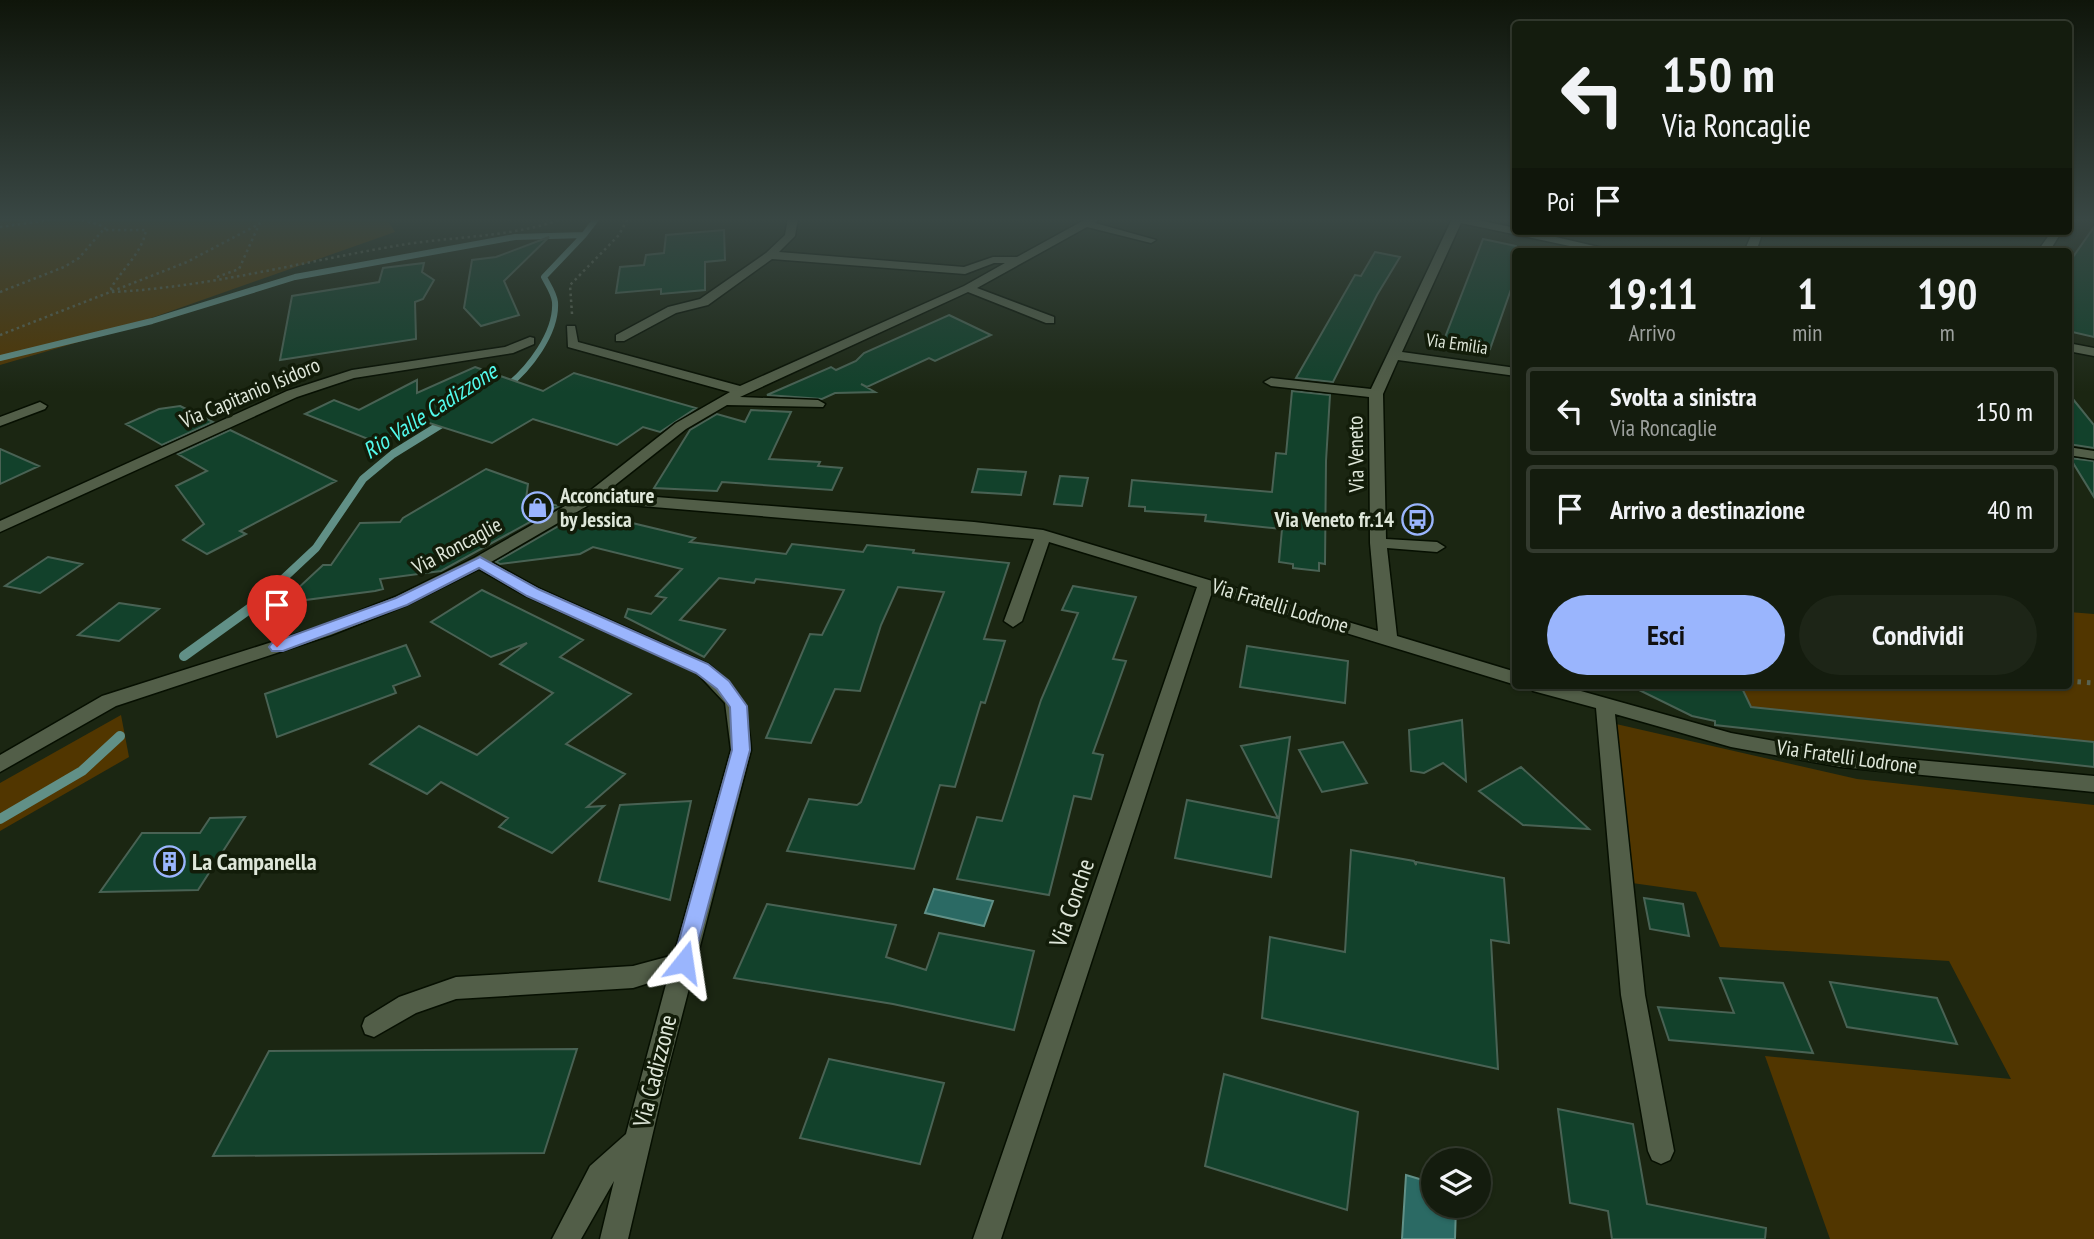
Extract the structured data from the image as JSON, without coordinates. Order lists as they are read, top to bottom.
{
  "streets": {
    "street": [
      "Via Emilia",
      "Via Capitanio Isidoro",
      "Via Veneto",
      "Via Roncaglie",
      "Via Fratelli Lodrone",
      "Via Conche",
      "Via Cadizzone"
    ]
  },
  "crossings": [
    ["Via Emilia", "Via Veneto"],
    ["Via Veneto", "Via Fratelli Lodrone"],
    ["Via Roncaglie", "Via Fratelli Lodrone"],
    ["Via Roncaglie", "Via Cadizzone"],
    ["Via Fratelli Lodrone", "Via Conche"]
  ],
  "water": ["Rio Valle Cadizzone"],
  "places": {
    "shop": ["Acconciature by Jessica"],
    "bus stop": ["Via Veneto fr.14"],
    "building": ["La Campanella"]
  },
  "page": {
    "turn": ["150 m", "Via Roncaglie"],
    "then": "Poi",
    "eta": [
      "19:11",
      "Arrivo",
      "1",
      "min",
      "190",
      "m"
    ],
    "list": [
      {
        "name": "Svolta a sinistra",
        "note": "Via Roncaglie",
        "value": "150 m"
      },
      {
        "name": "Arrivo a destinazione",
        "value": "40 m"
      }
    ],
    "buttons": ["Esci", "Condividi"]
  }
}
